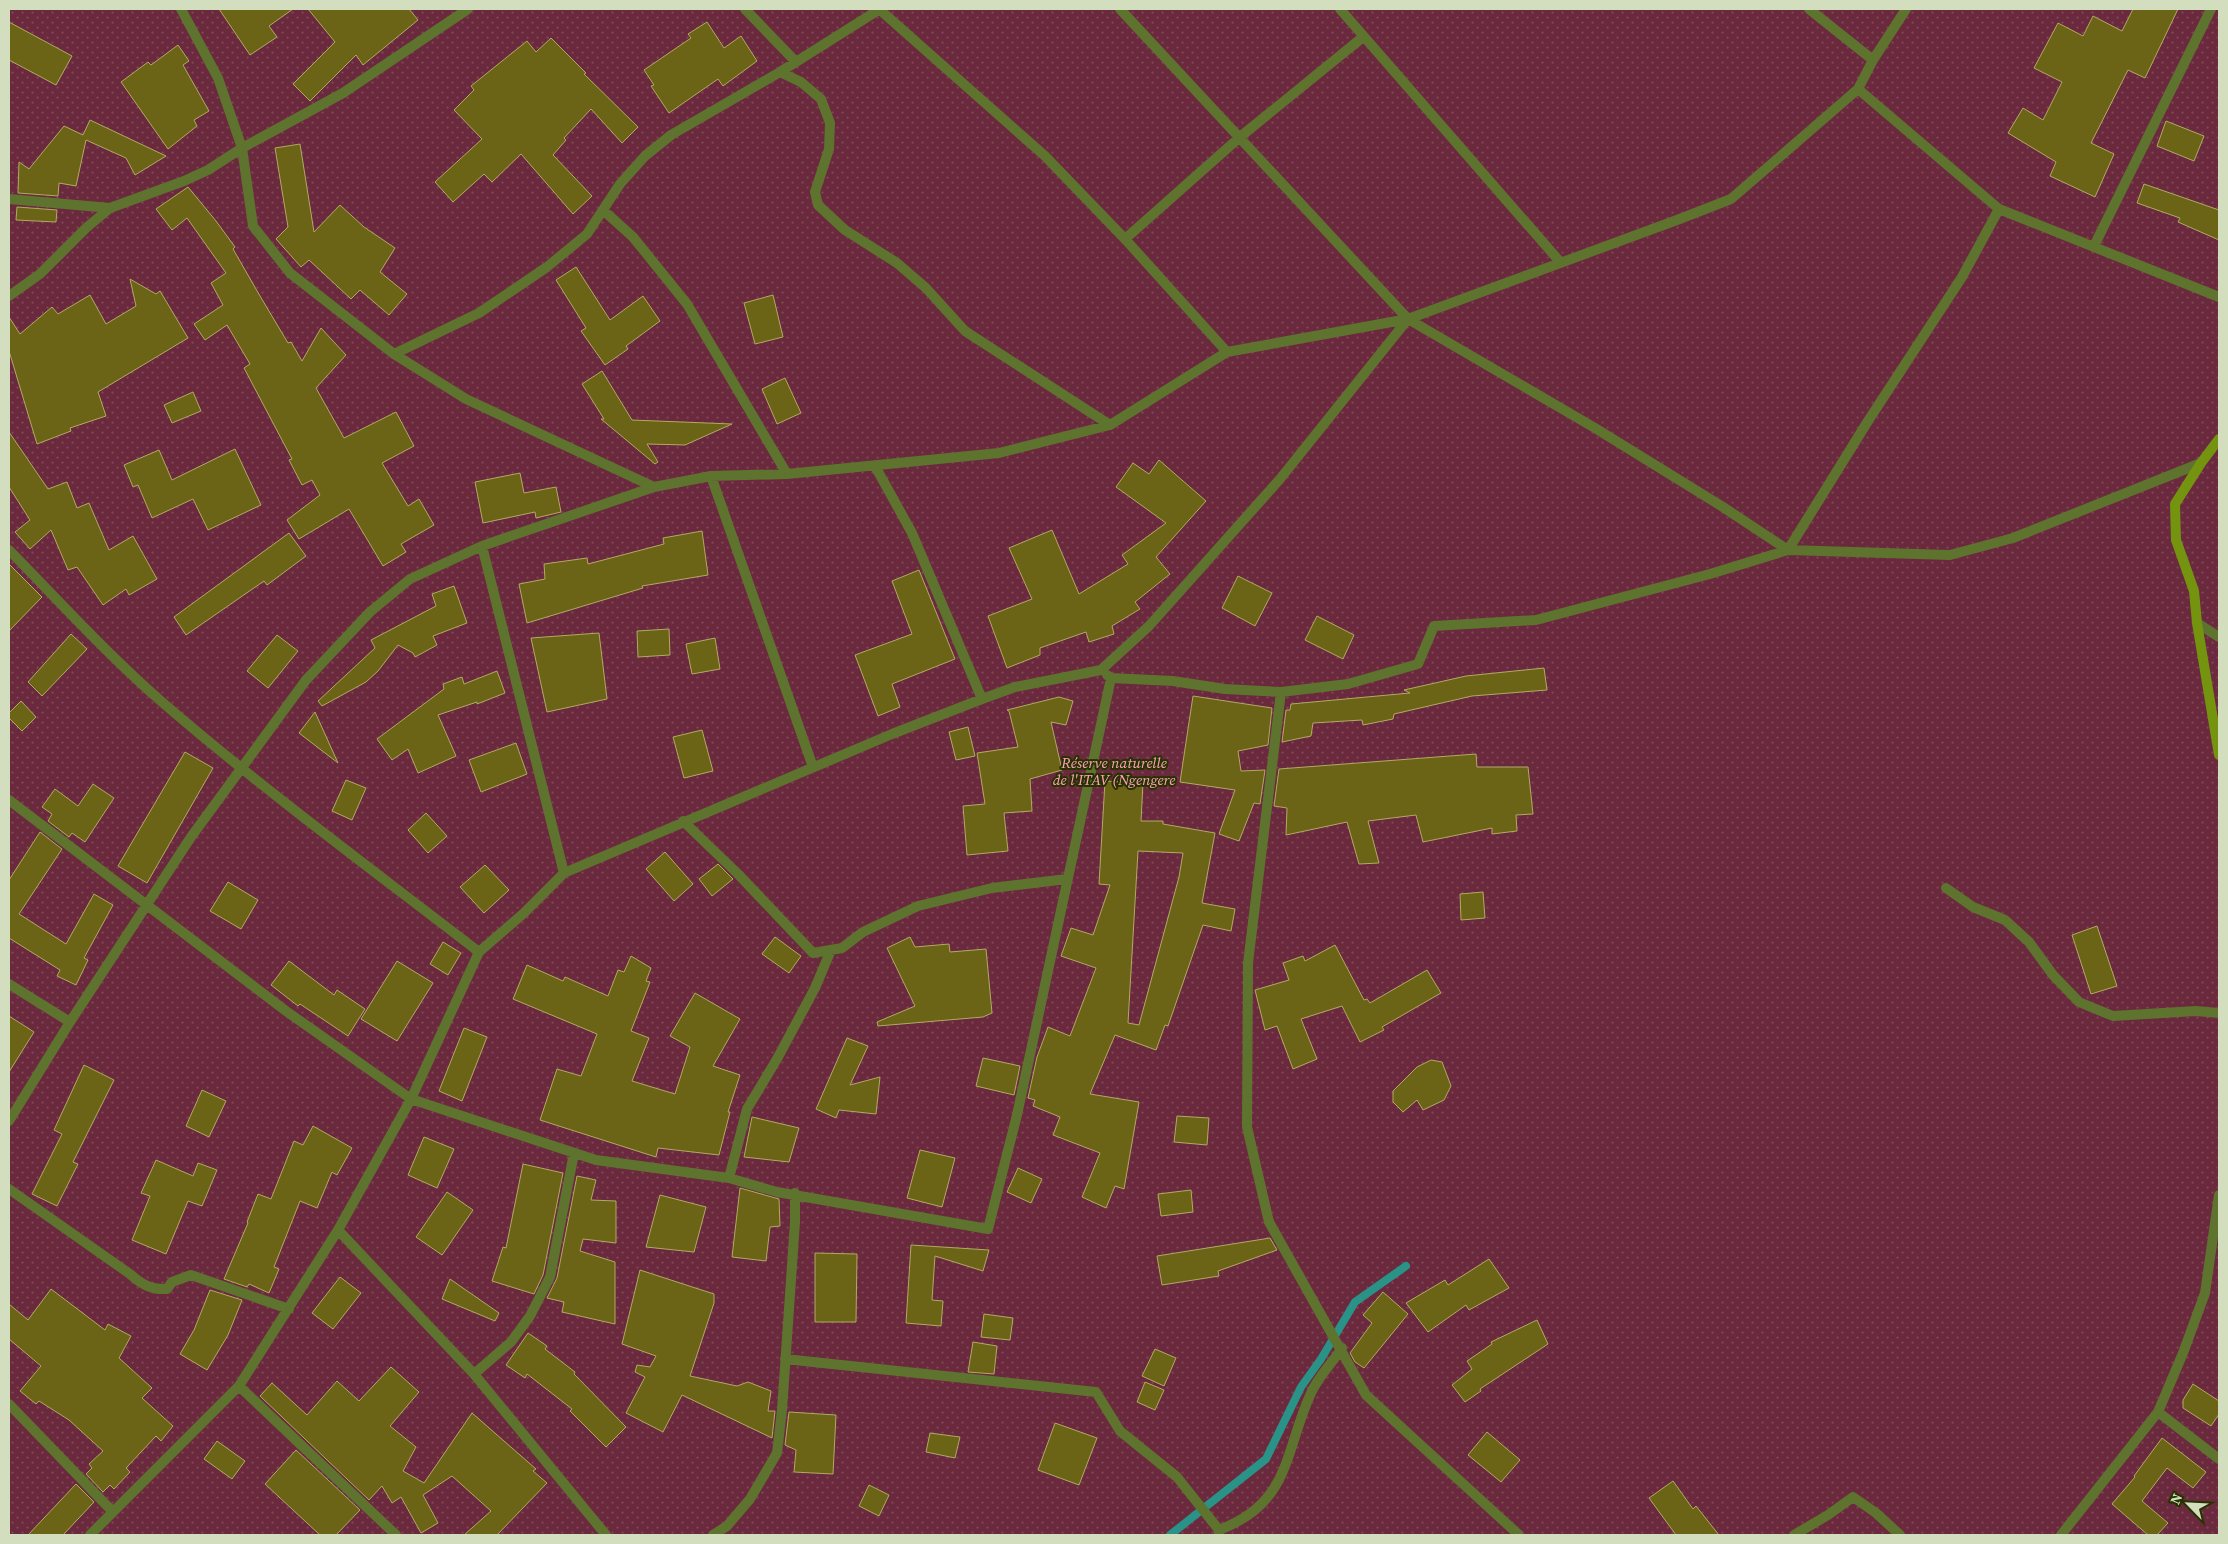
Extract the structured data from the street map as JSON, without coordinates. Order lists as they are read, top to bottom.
{
  "parks": ["Réserve naturelle de l'ITAV (Ngengere"],
  "north": "top left"
}
